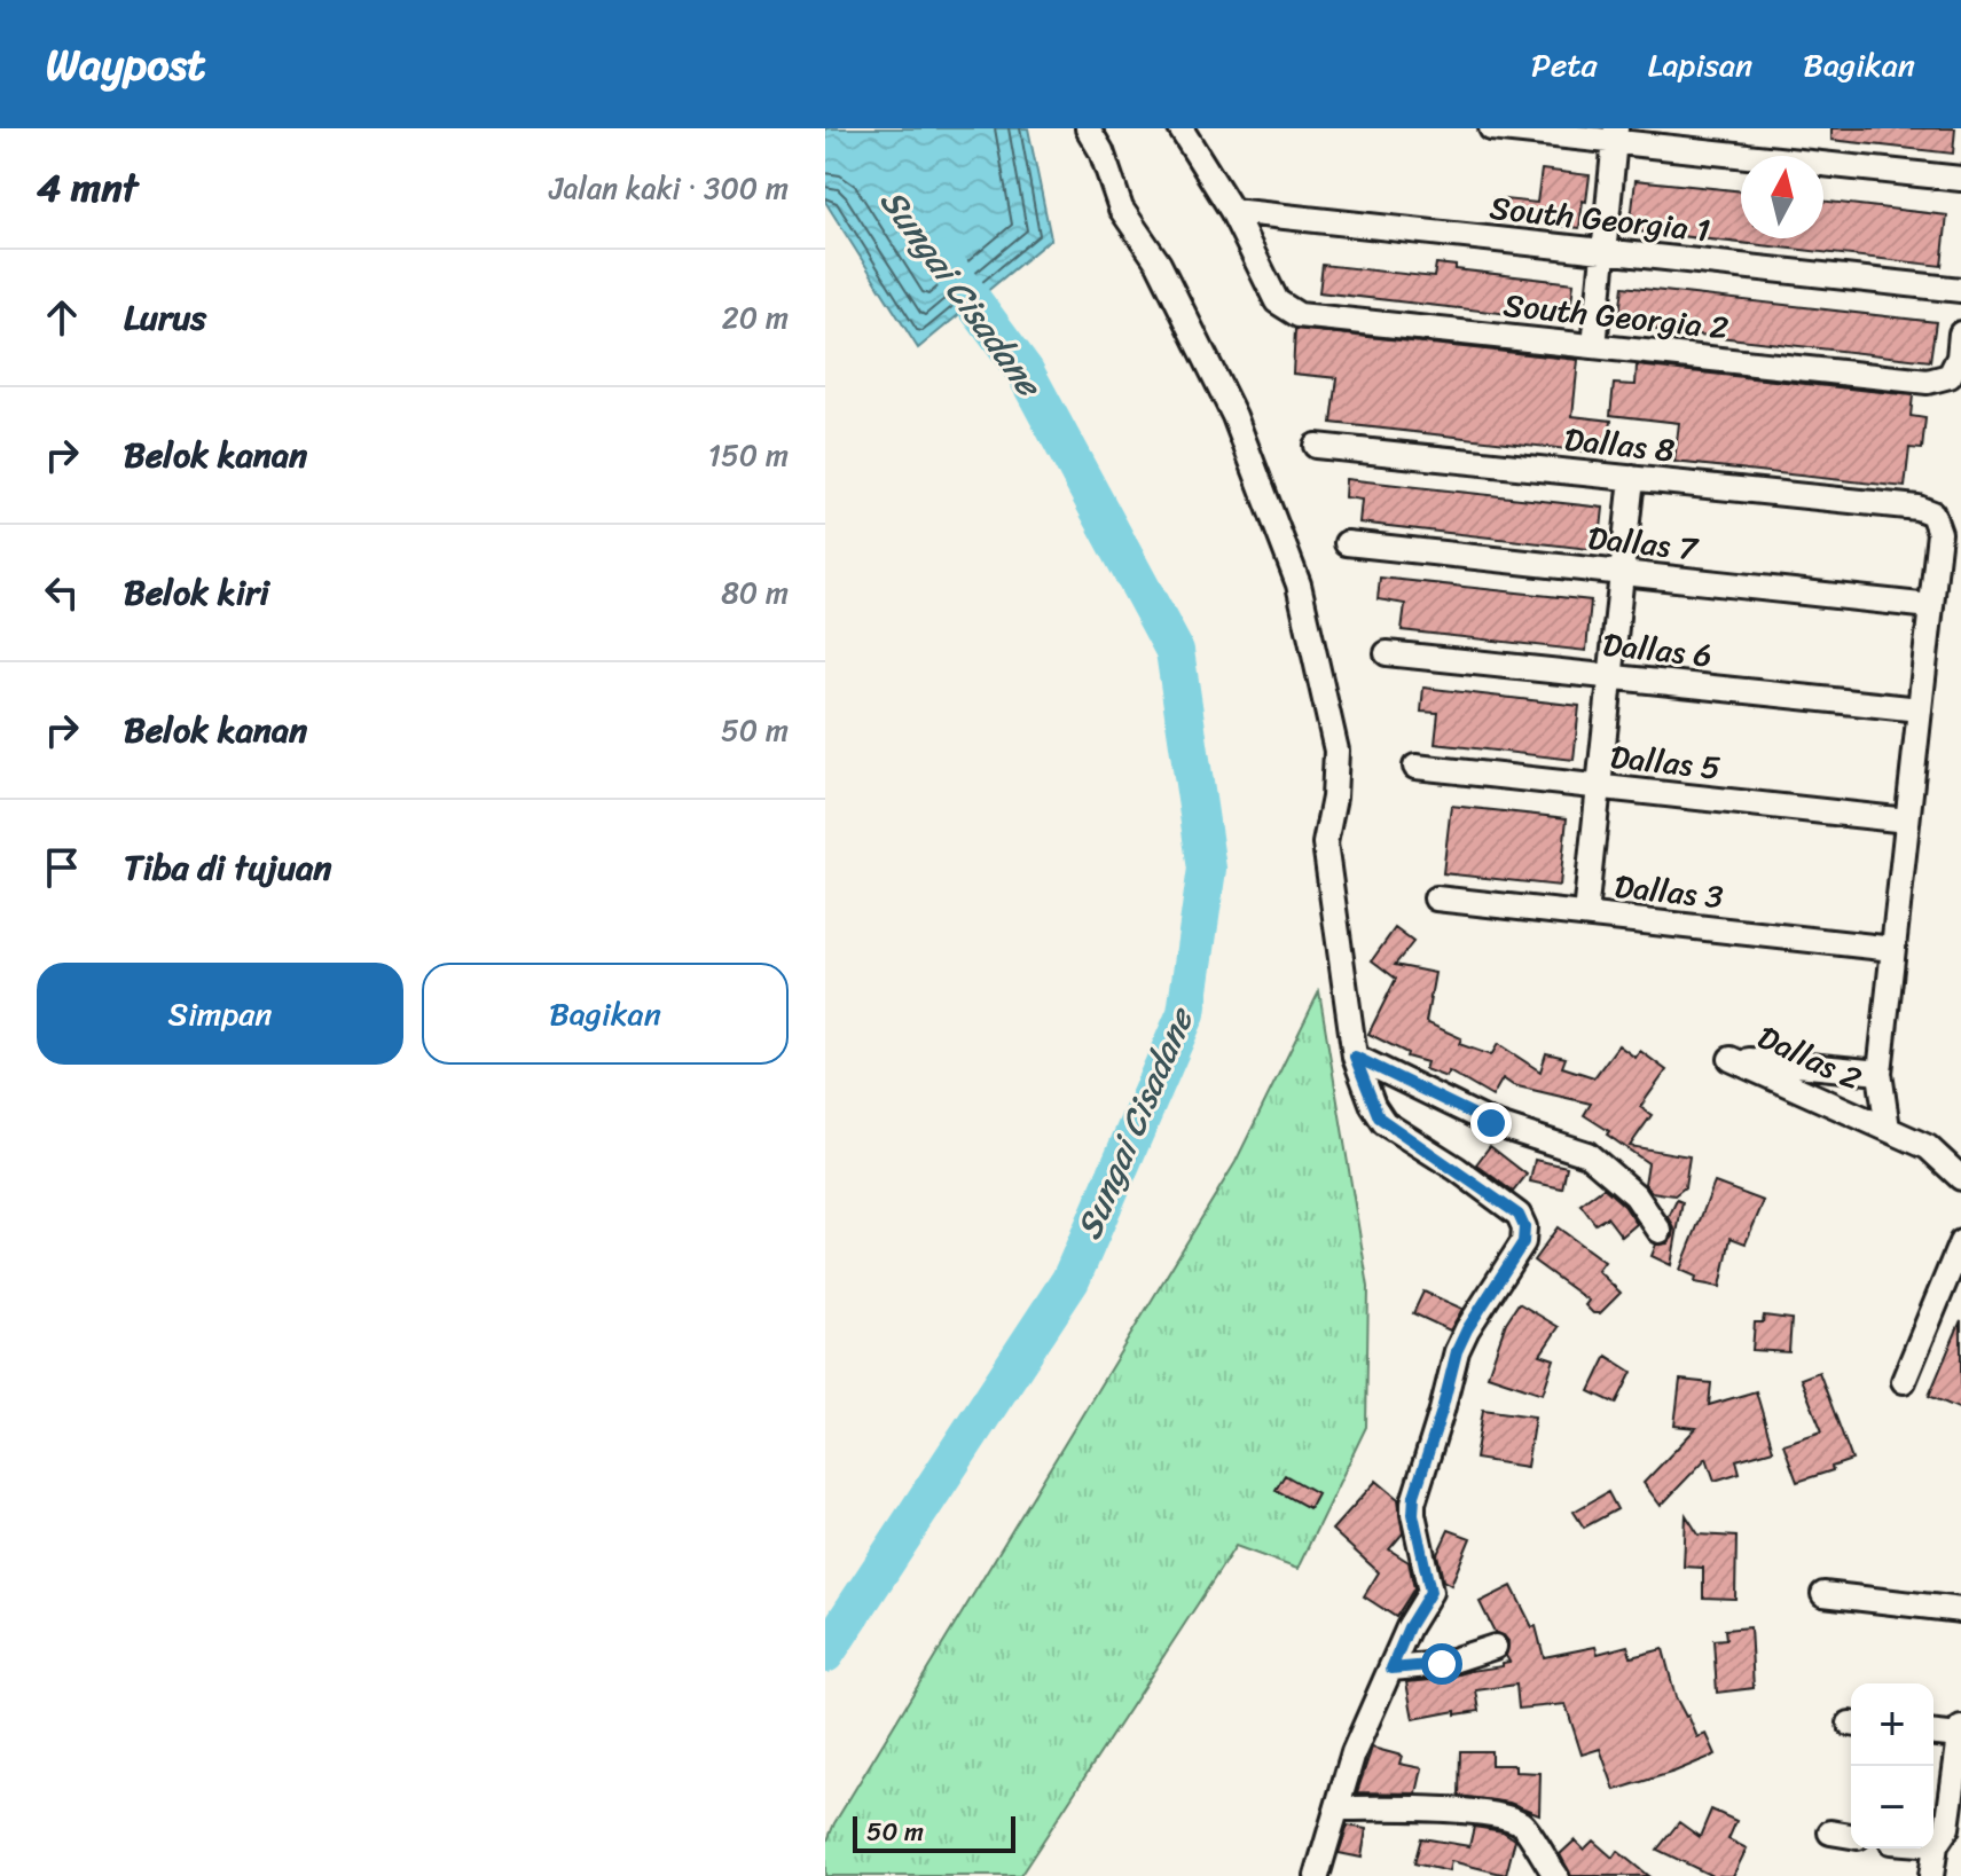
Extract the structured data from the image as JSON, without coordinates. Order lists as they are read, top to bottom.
{
  "streets": {
    "street": [
      "South Georgia 1",
      "South Georgia 2",
      "Dallas 8",
      "Dallas 7",
      "Dallas 6",
      "Dallas 5",
      "Dallas 3",
      "Dallas 2"
    ]
  },
  "crossings": [
    ["South Georgia 1", "South Georgia 2"],
    ["Dallas 8", "Dallas 7"]
  ],
  "water": ["Sungai Cisadane"],
  "scale_bar": "50 m",
  "north": "top",
  "page": {
    "header": "Waypost",
    "nav": ["Peta", "Lapisan", "Bagikan"],
    "heading": ["4 mnt", "Jalan kaki · 300 m"],
    "list": [
      ["Lurus", "20 m"],
      ["Belok kanan", "150 m"],
      ["Belok kiri", "80 m"],
      ["Belok kanan", "50 m"],
      "Tiba di tujuan"
    ],
    "buttons": ["Simpan", "Bagikan"],
    "map_buttons": ["+", "−"],
    "scale": "50 m"
  }
}
